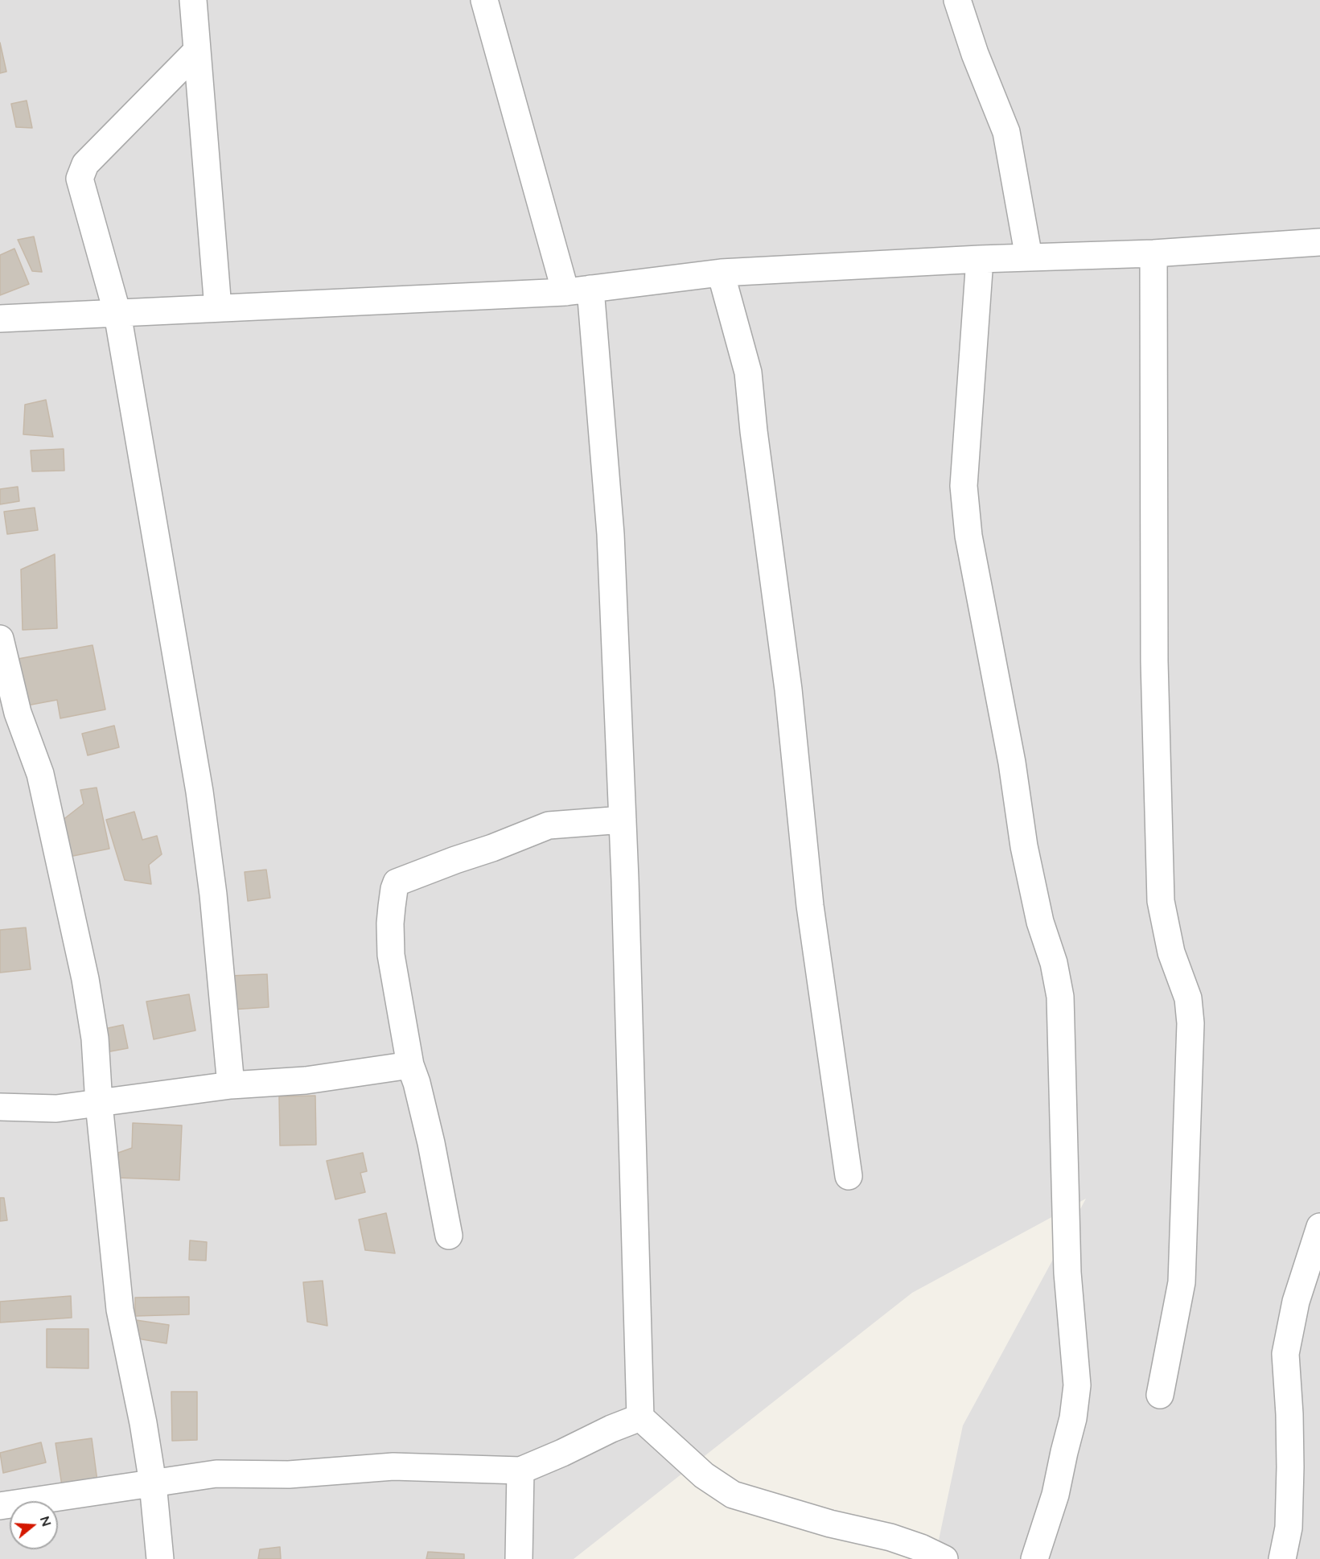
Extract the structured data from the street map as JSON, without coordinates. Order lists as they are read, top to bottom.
{
  "north": "right"
}
